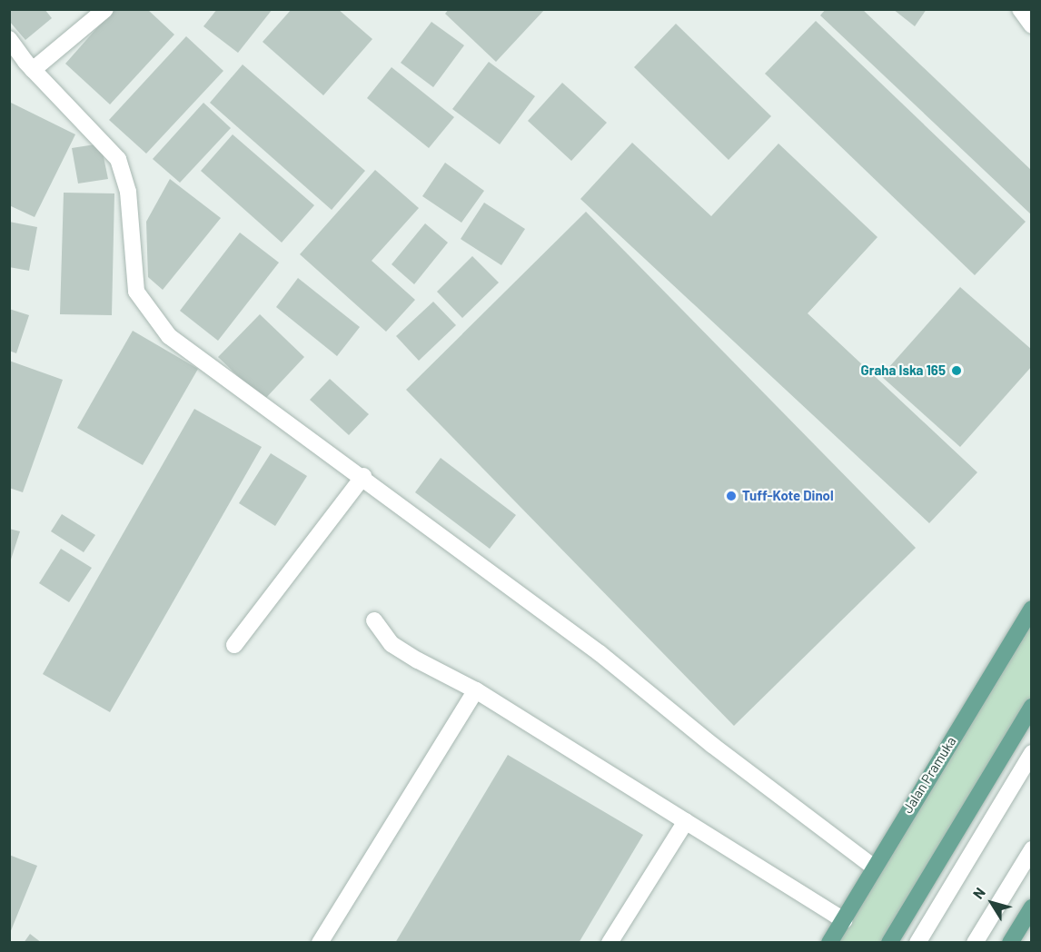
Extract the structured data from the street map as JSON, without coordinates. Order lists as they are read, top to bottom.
{
  "streets": {
    "main road": ["Jalan Pramuka"]
  },
  "places": ["Graha Iska 165", "Tuff-Kote Dinol"],
  "north": "top left"
}
